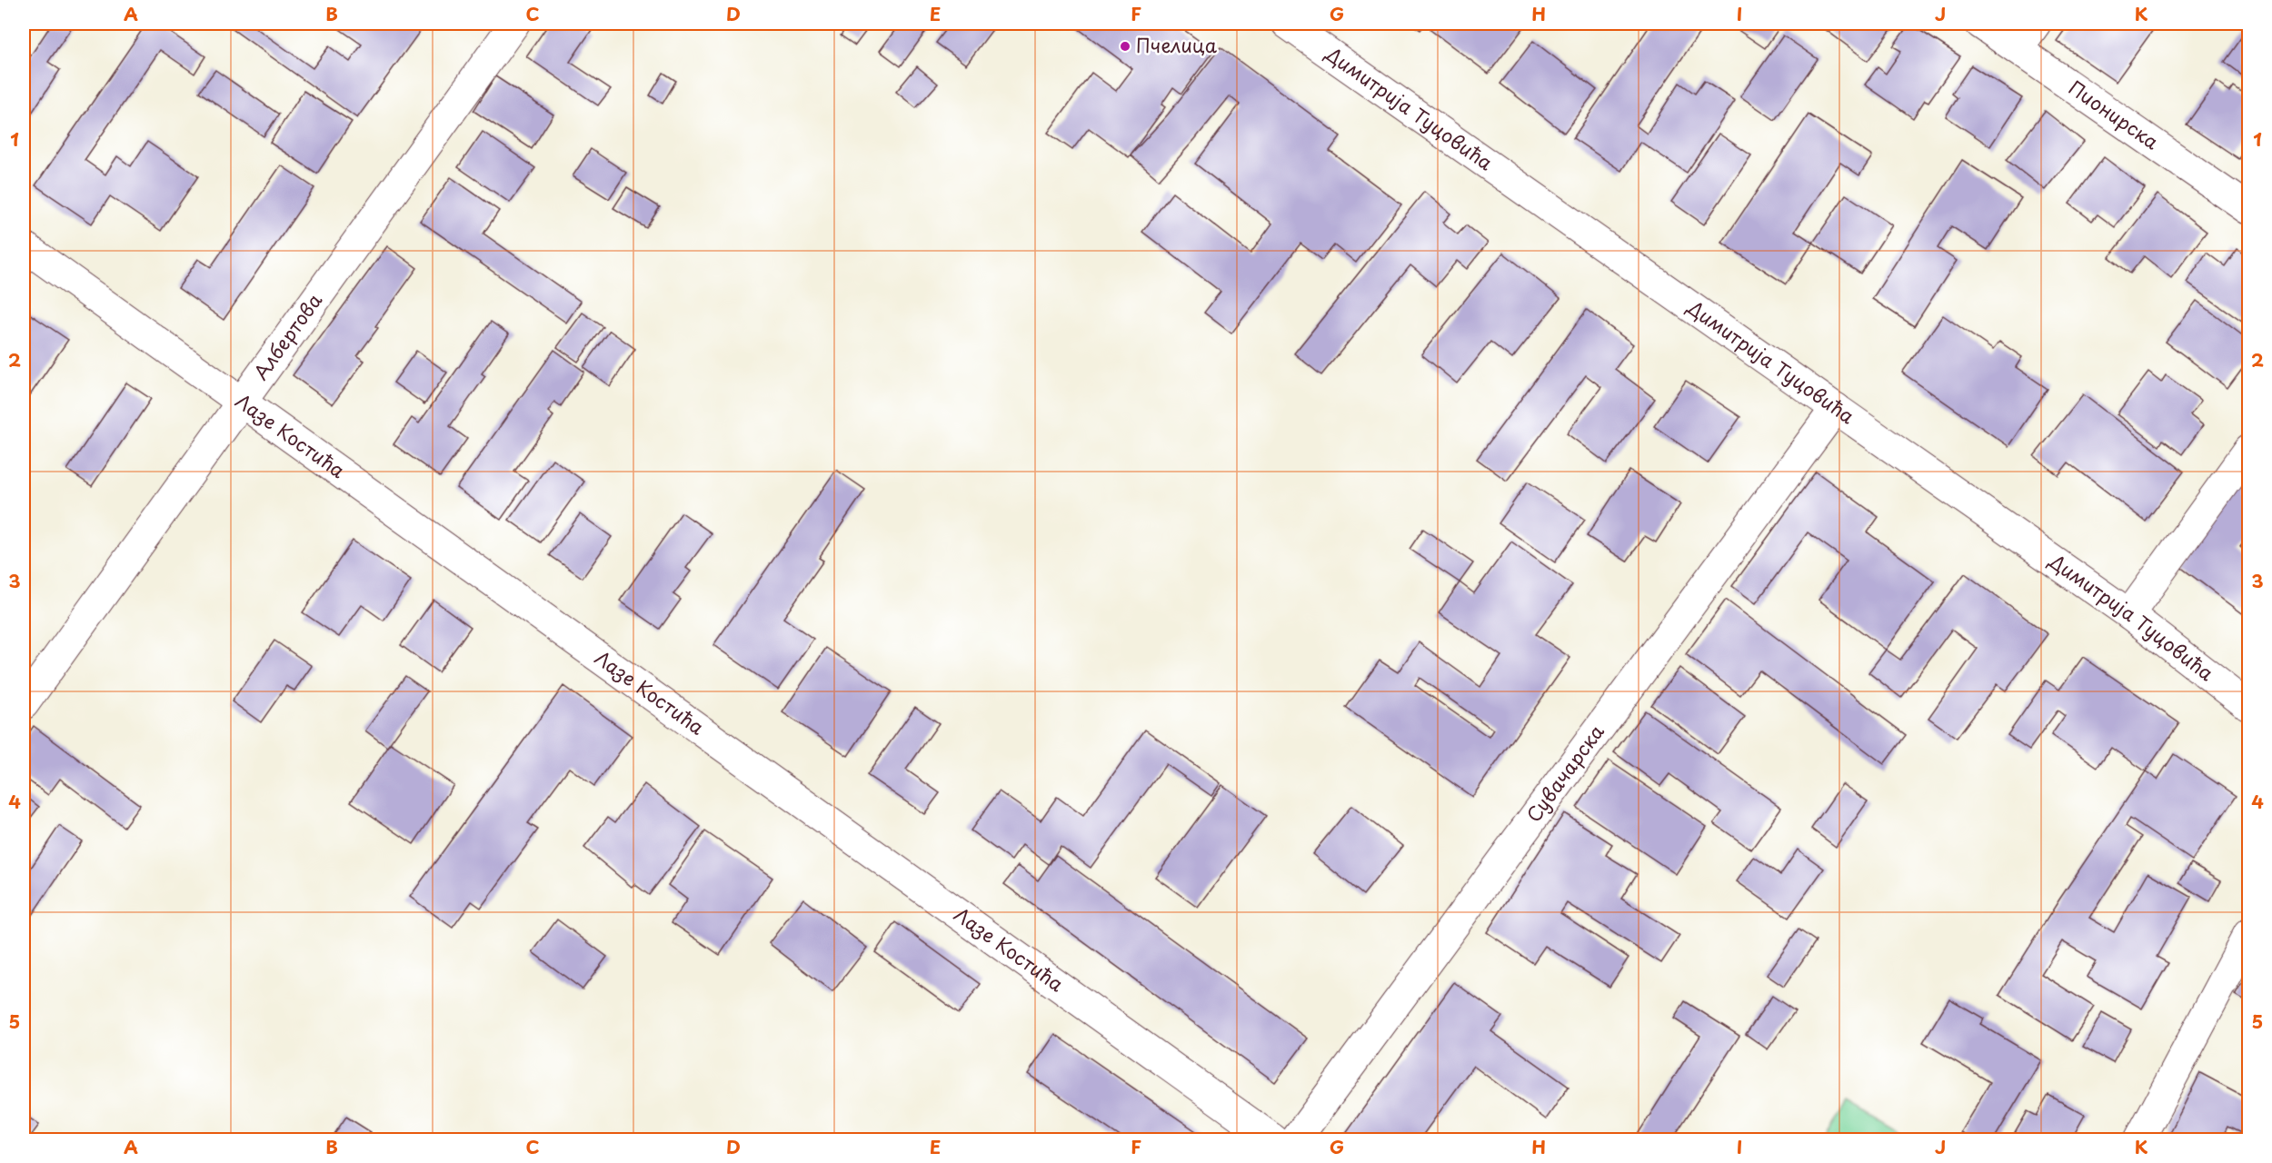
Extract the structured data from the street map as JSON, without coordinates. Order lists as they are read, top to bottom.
{
  "streets": {
    "street": [
      "Димитрија Туцовића",
      "Пионирска",
      "Албертова",
      "Лазе Костића",
      "Сувачарска"
    ]
  },
  "crossings": [
    ["Димитрија Туцовића", "Сувачарска"],
    ["Албертова", "Лазе Костића"]
  ],
  "places": ["Пчелица"],
  "grid": {
    "columns": [
      "A",
      "B",
      "C",
      "D",
      "E",
      "F",
      "G",
      "H",
      "I",
      "J",
      "K"
    ],
    "rows": [
      "1",
      "2",
      "3",
      "4",
      "5"
    ]
  }
}
